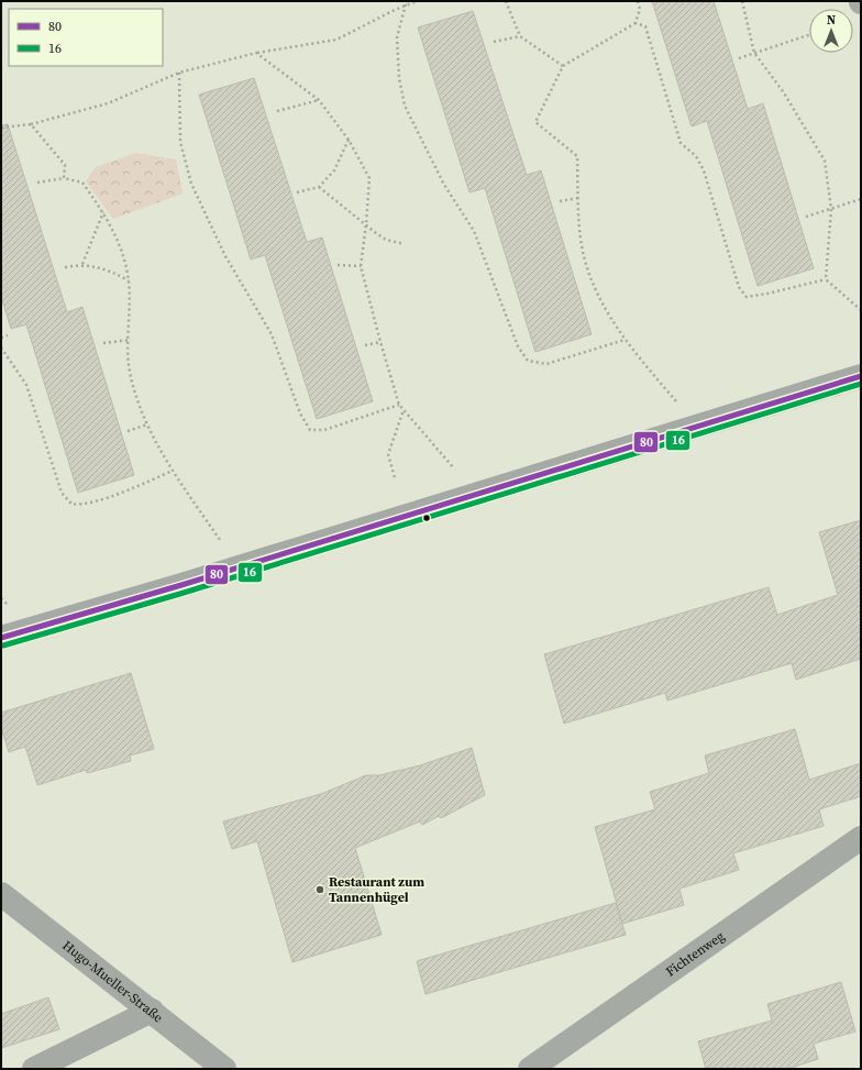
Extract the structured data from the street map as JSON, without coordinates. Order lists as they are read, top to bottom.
{
  "streets": {
    "street": ["Fichtenweg", "Hugo-Mueller-Straße"]
  },
  "places": ["Restaurant zum Tannenhügel"],
  "lines": ["transit line 80", "transit line 16"],
  "legend": ["80", "16"],
  "north": "top"
}
